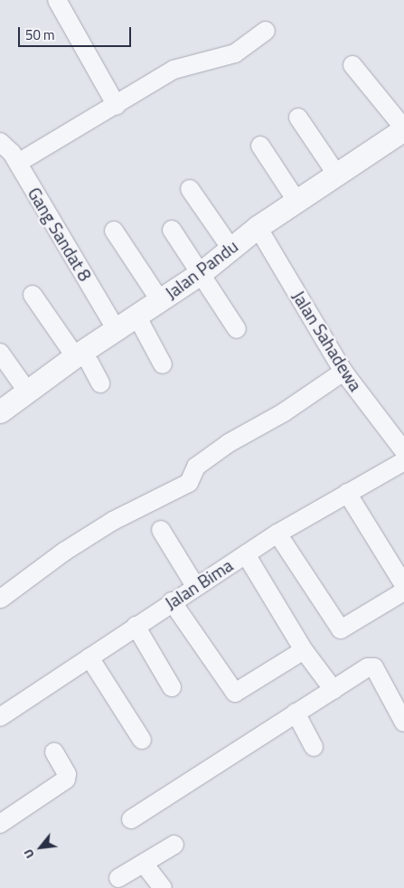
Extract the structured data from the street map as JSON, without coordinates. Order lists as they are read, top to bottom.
{
  "streets": {
    "street": [
      "Gang Sandat 8",
      "Jalan Pandu",
      "Jalan Sahadewa",
      "Jalan Bima"
    ]
  },
  "crossings": [
    ["Gang Sandat 8", "Jalan Pandu"],
    ["Jalan Pandu", "Jalan Sahadewa"]
  ],
  "scale_bar": "50 m",
  "north": "bottom left"
}
